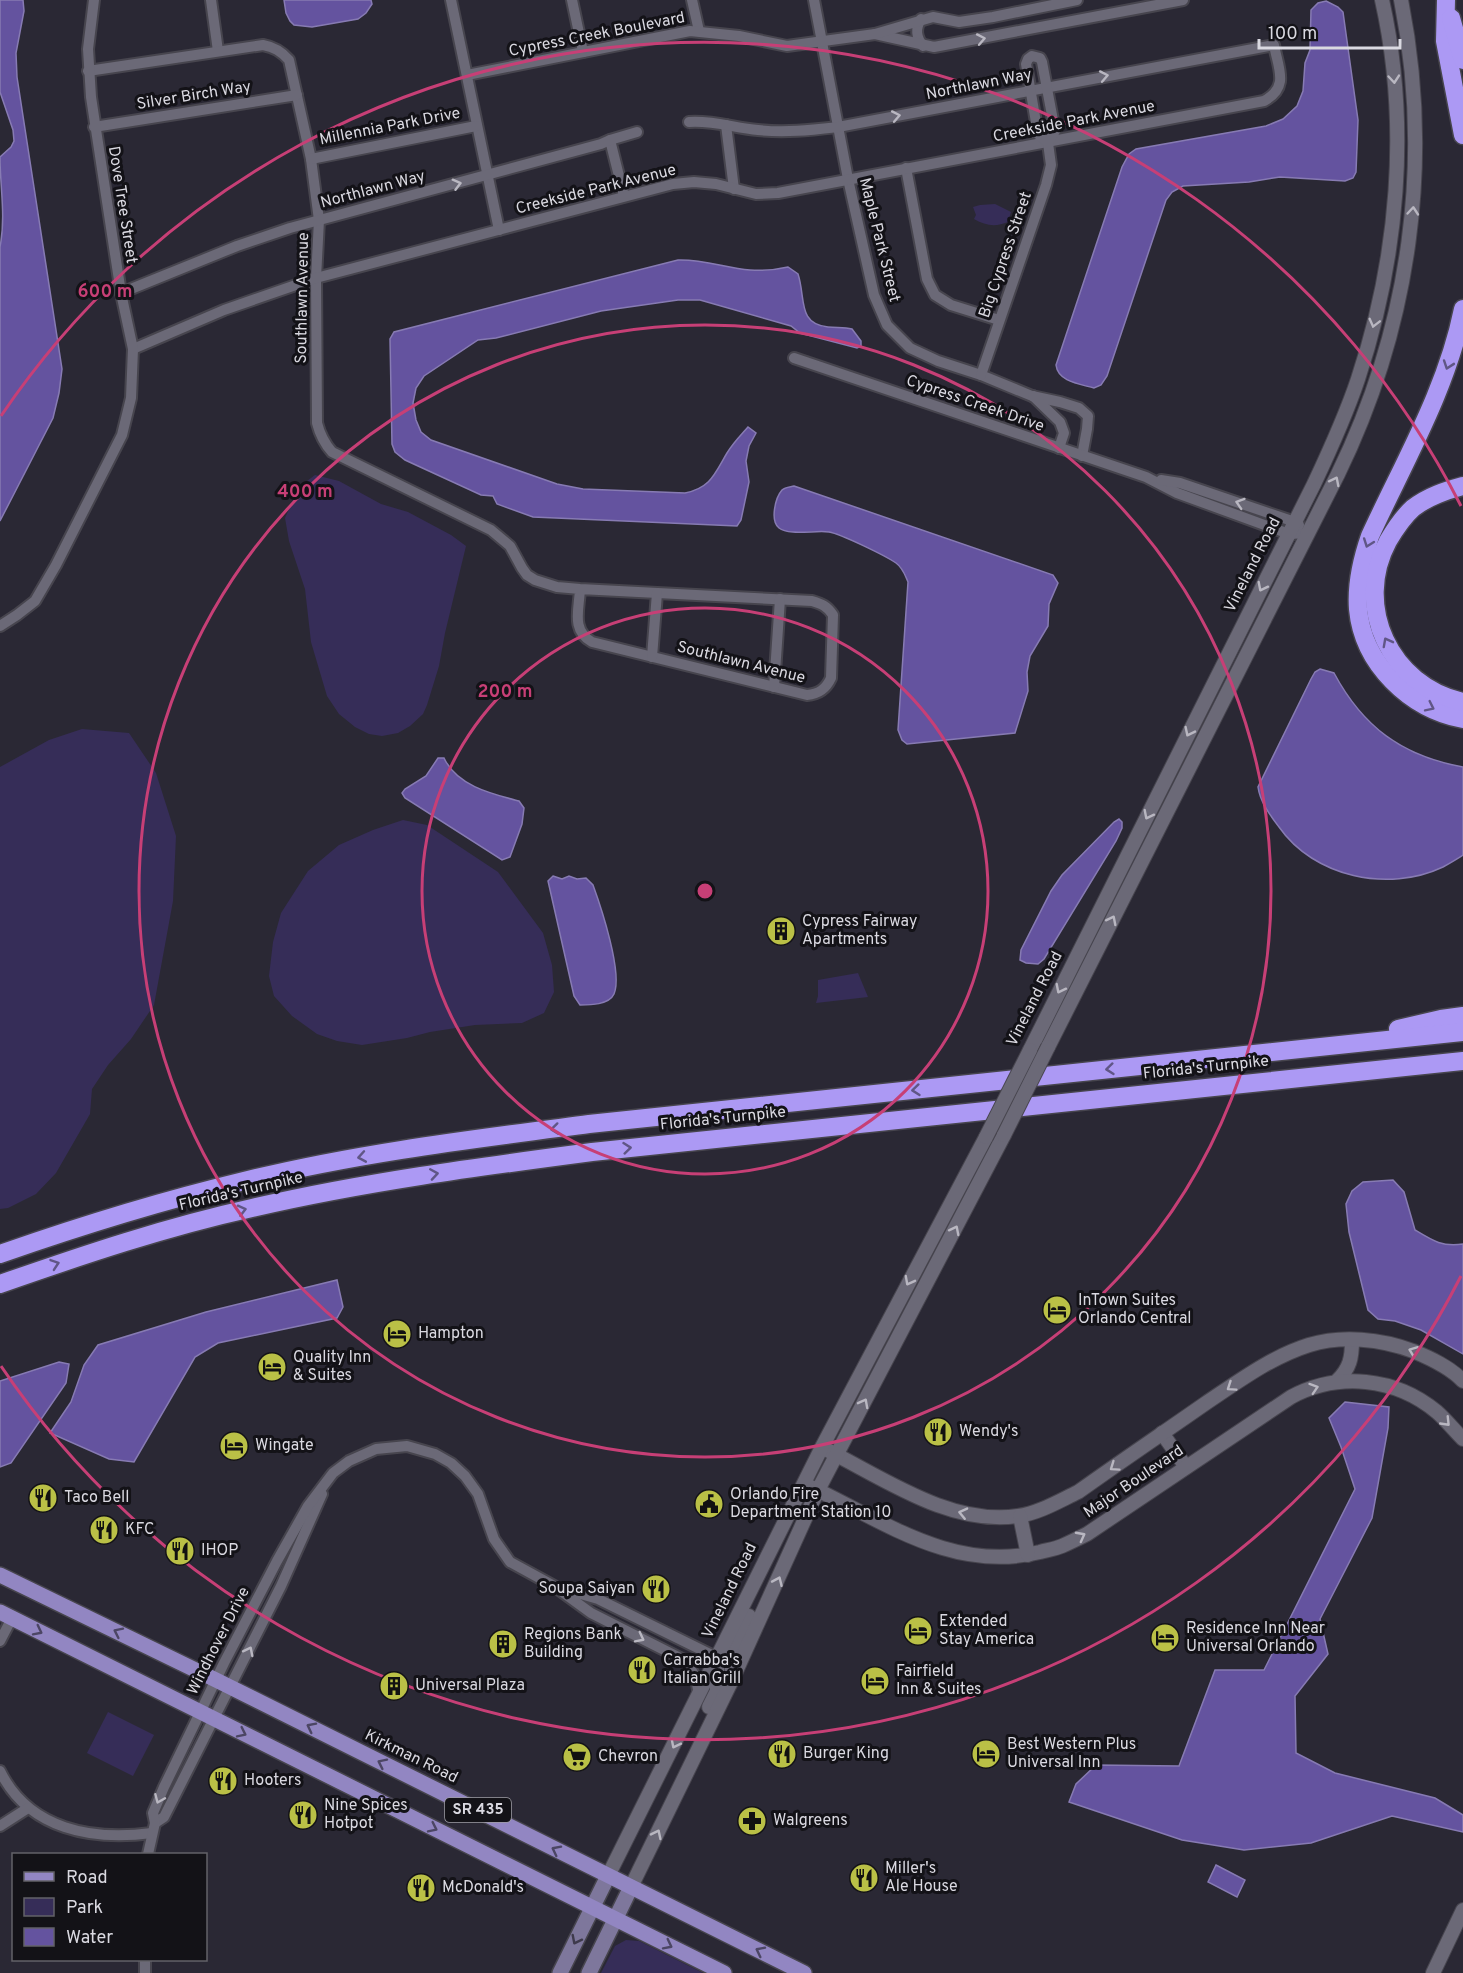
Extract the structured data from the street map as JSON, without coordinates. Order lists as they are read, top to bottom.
{
  "streets": {
    "highway": ["Florida's Turnpike"],
    "main road": ["Vineland Road", "Kirkman Road", "SR 435"],
    "street": [
      "Cypress Creek Boulevard",
      "Northlawn Way",
      "Silver Birch Way",
      "Creekside Park Avenue",
      "Millennia Park Drive",
      "Dove Tree Street",
      "Maple Park Street",
      "Big Cypress Street",
      "Southlawn Avenue",
      "Cypress Creek Drive",
      "Major Boulevard",
      "Windhover Drive"
    ]
  },
  "crossings": [
    ["Cypress Creek Boulevard", "Maple Park Street"],
    ["Northlawn Way", "Creekside Park Avenue"],
    ["Northlawn Way", "Dove Tree Street"],
    ["Northlawn Way", "Maple Park Street"],
    ["Northlawn Way", "Big Cypress Street"],
    ["Northlawn Way", "Southlawn Avenue"],
    ["Silver Birch Way", "Dove Tree Street"],
    ["Silver Birch Way", "Southlawn Avenue"],
    ["Creekside Park Avenue", "Dove Tree Street"],
    ["Creekside Park Avenue", "Maple Park Street"],
    ["Creekside Park Avenue", "Big Cypress Street"],
    ["Creekside Park Avenue", "Southlawn Avenue"],
    ["Millennia Park Drive", "Southlawn Avenue"],
    ["Dove Tree Street", "Southlawn Avenue"],
    ["Maple Park Street", "Big Cypress Street"],
    ["Cypress Creek Drive", "Vineland Road"],
    ["Vineland Road", "Major Boulevard"],
    ["Vineland Road", "Windhover Drive"],
    ["Vineland Road", "Kirkman Road"],
    ["Vineland Road", "SR 435"],
    ["Windhover Drive", "Kirkman Road"],
    ["Windhover Drive", "SR 435"]
  ],
  "one_way": ["Northlawn Way"],
  "places": {
    "building": ["Cypress Fairway Apartments", "Regions Bank Building", "Universal Plaza"],
    "hotel": [
      "InTown Suites Orlando Central",
      "Hampton",
      "Quality Inn & Suites",
      "Wingate",
      "Extended Stay America",
      "Residence Inn Near Universal Orlando",
      "Fairfield Inn & Suites",
      "Best Western Plus Universal Inn"
    ],
    "restaurant": [
      "Wendy's",
      "Taco Bell",
      "KFC",
      "IHOP",
      "Soupa Saiyan",
      "Carrabba's Italian Grill",
      "Burger King",
      "Hooters",
      "Nine Spices Hotpot",
      "Miller's Ale House",
      "McDonald's"
    ],
    "public building": ["Orlando Fire Department Station 10"],
    "supermarket": ["Chevron"],
    "pharmacy": ["Walgreens"]
  },
  "legend": ["Road", "Park", "Water"],
  "scale_bar": "100 m",
  "rings": ["600 m", "400 m", "200 m"]
}
